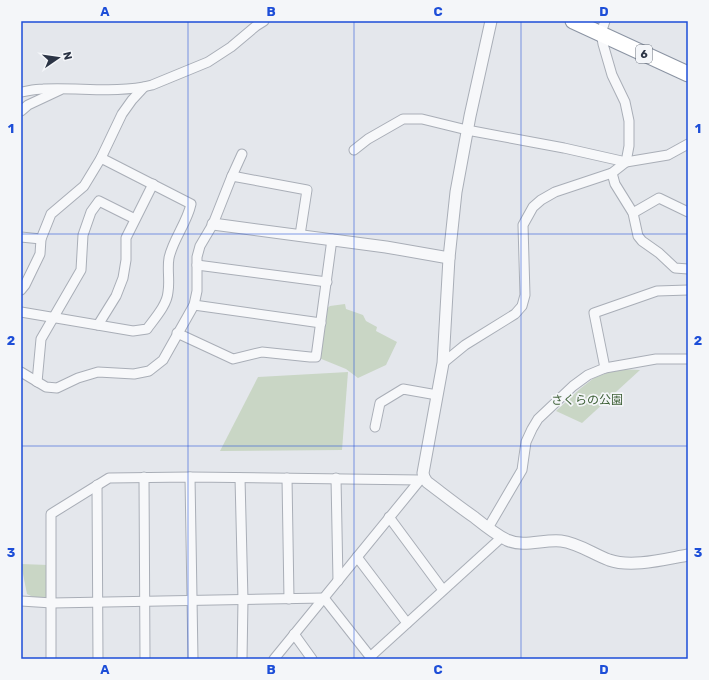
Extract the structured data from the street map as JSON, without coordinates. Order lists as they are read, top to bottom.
{
  "streets": {
    "highway": ["6"]
  },
  "parks": ["さくらの公園"],
  "north": "right",
  "grid": {
    "columns": [
      "A",
      "B",
      "C",
      "D"
    ],
    "rows": ["1", "2", "3"]
  }
}
